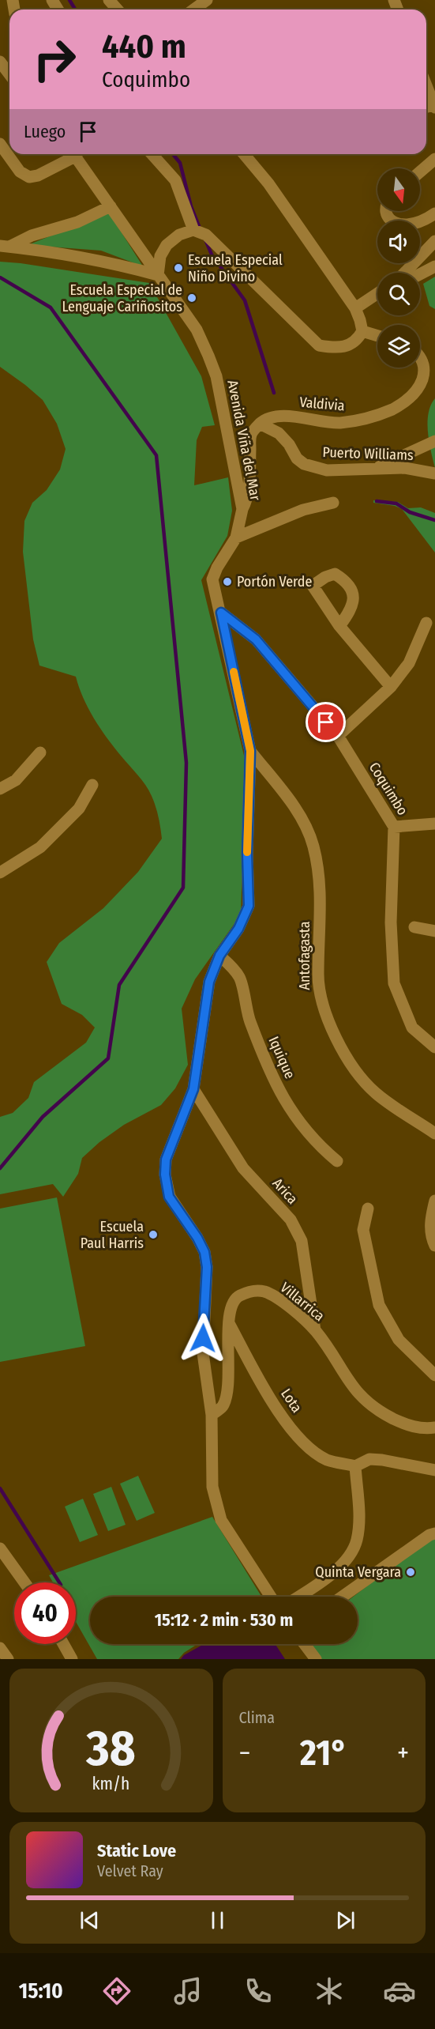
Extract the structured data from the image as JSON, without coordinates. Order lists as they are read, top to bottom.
{
  "streets": {
    "street": [
      "Valdivia",
      "Avenida Viña del Mar",
      "Puerto Williams",
      "Coquimbo",
      "Antofagasta",
      "Iquique",
      "Arica",
      "Villarrica",
      "Lota"
    ]
  },
  "crossings": [
    ["Valdivia", "Puerto Williams"],
    ["Avenida Viña del Mar", "Coquimbo"],
    ["Avenida Viña del Mar", "Antofagasta"],
    ["Avenida Viña del Mar", "Iquique"],
    ["Avenida Viña del Mar", "Arica"],
    ["Avenida Viña del Mar", "Villarrica"],
    ["Arica", "Villarrica"],
    ["Villarrica", "Lota"]
  ],
  "places": [
    "Escuela Especial Niño Divino",
    "Escuela Especial de Lenguaje Cariñositos",
    "Portón Verde",
    "Escuela Paul Harris",
    "Quinta Vergara"
  ],
  "north": "bottom",
  "page": {
    "turn": ["440 m", "Coquimbo"],
    "then": "Luego",
    "limit": "40",
    "trip": "15:12 · 2 min · 530 m",
    "tile": "Clima",
    "heat": ["−", "21°", "+"],
    "song": ["Static Love", "Velvet Ray"],
    "tabs": "15:10",
    "gauge": ["38", "km/h"]
  }
}
